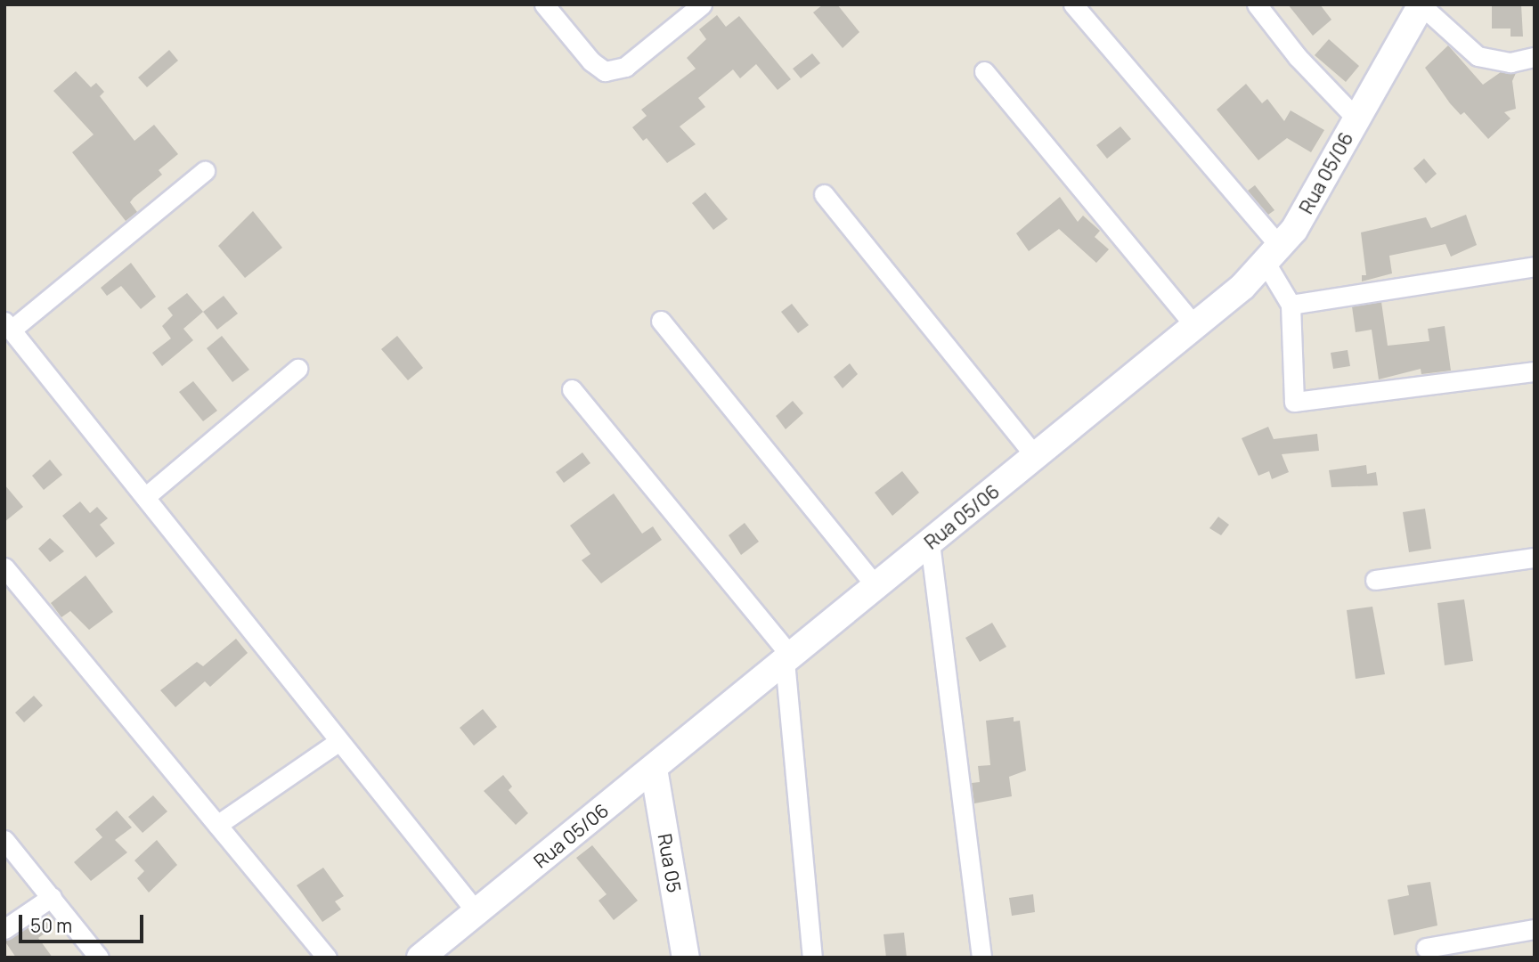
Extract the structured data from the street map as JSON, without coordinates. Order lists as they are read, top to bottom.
{
  "streets": {
    "street": ["Rua 05/06", "Rua 05"]
  },
  "crossings": [
    ["Rua 05/06", "Rua 05"]
  ],
  "scale_bar": "50 m"
}
